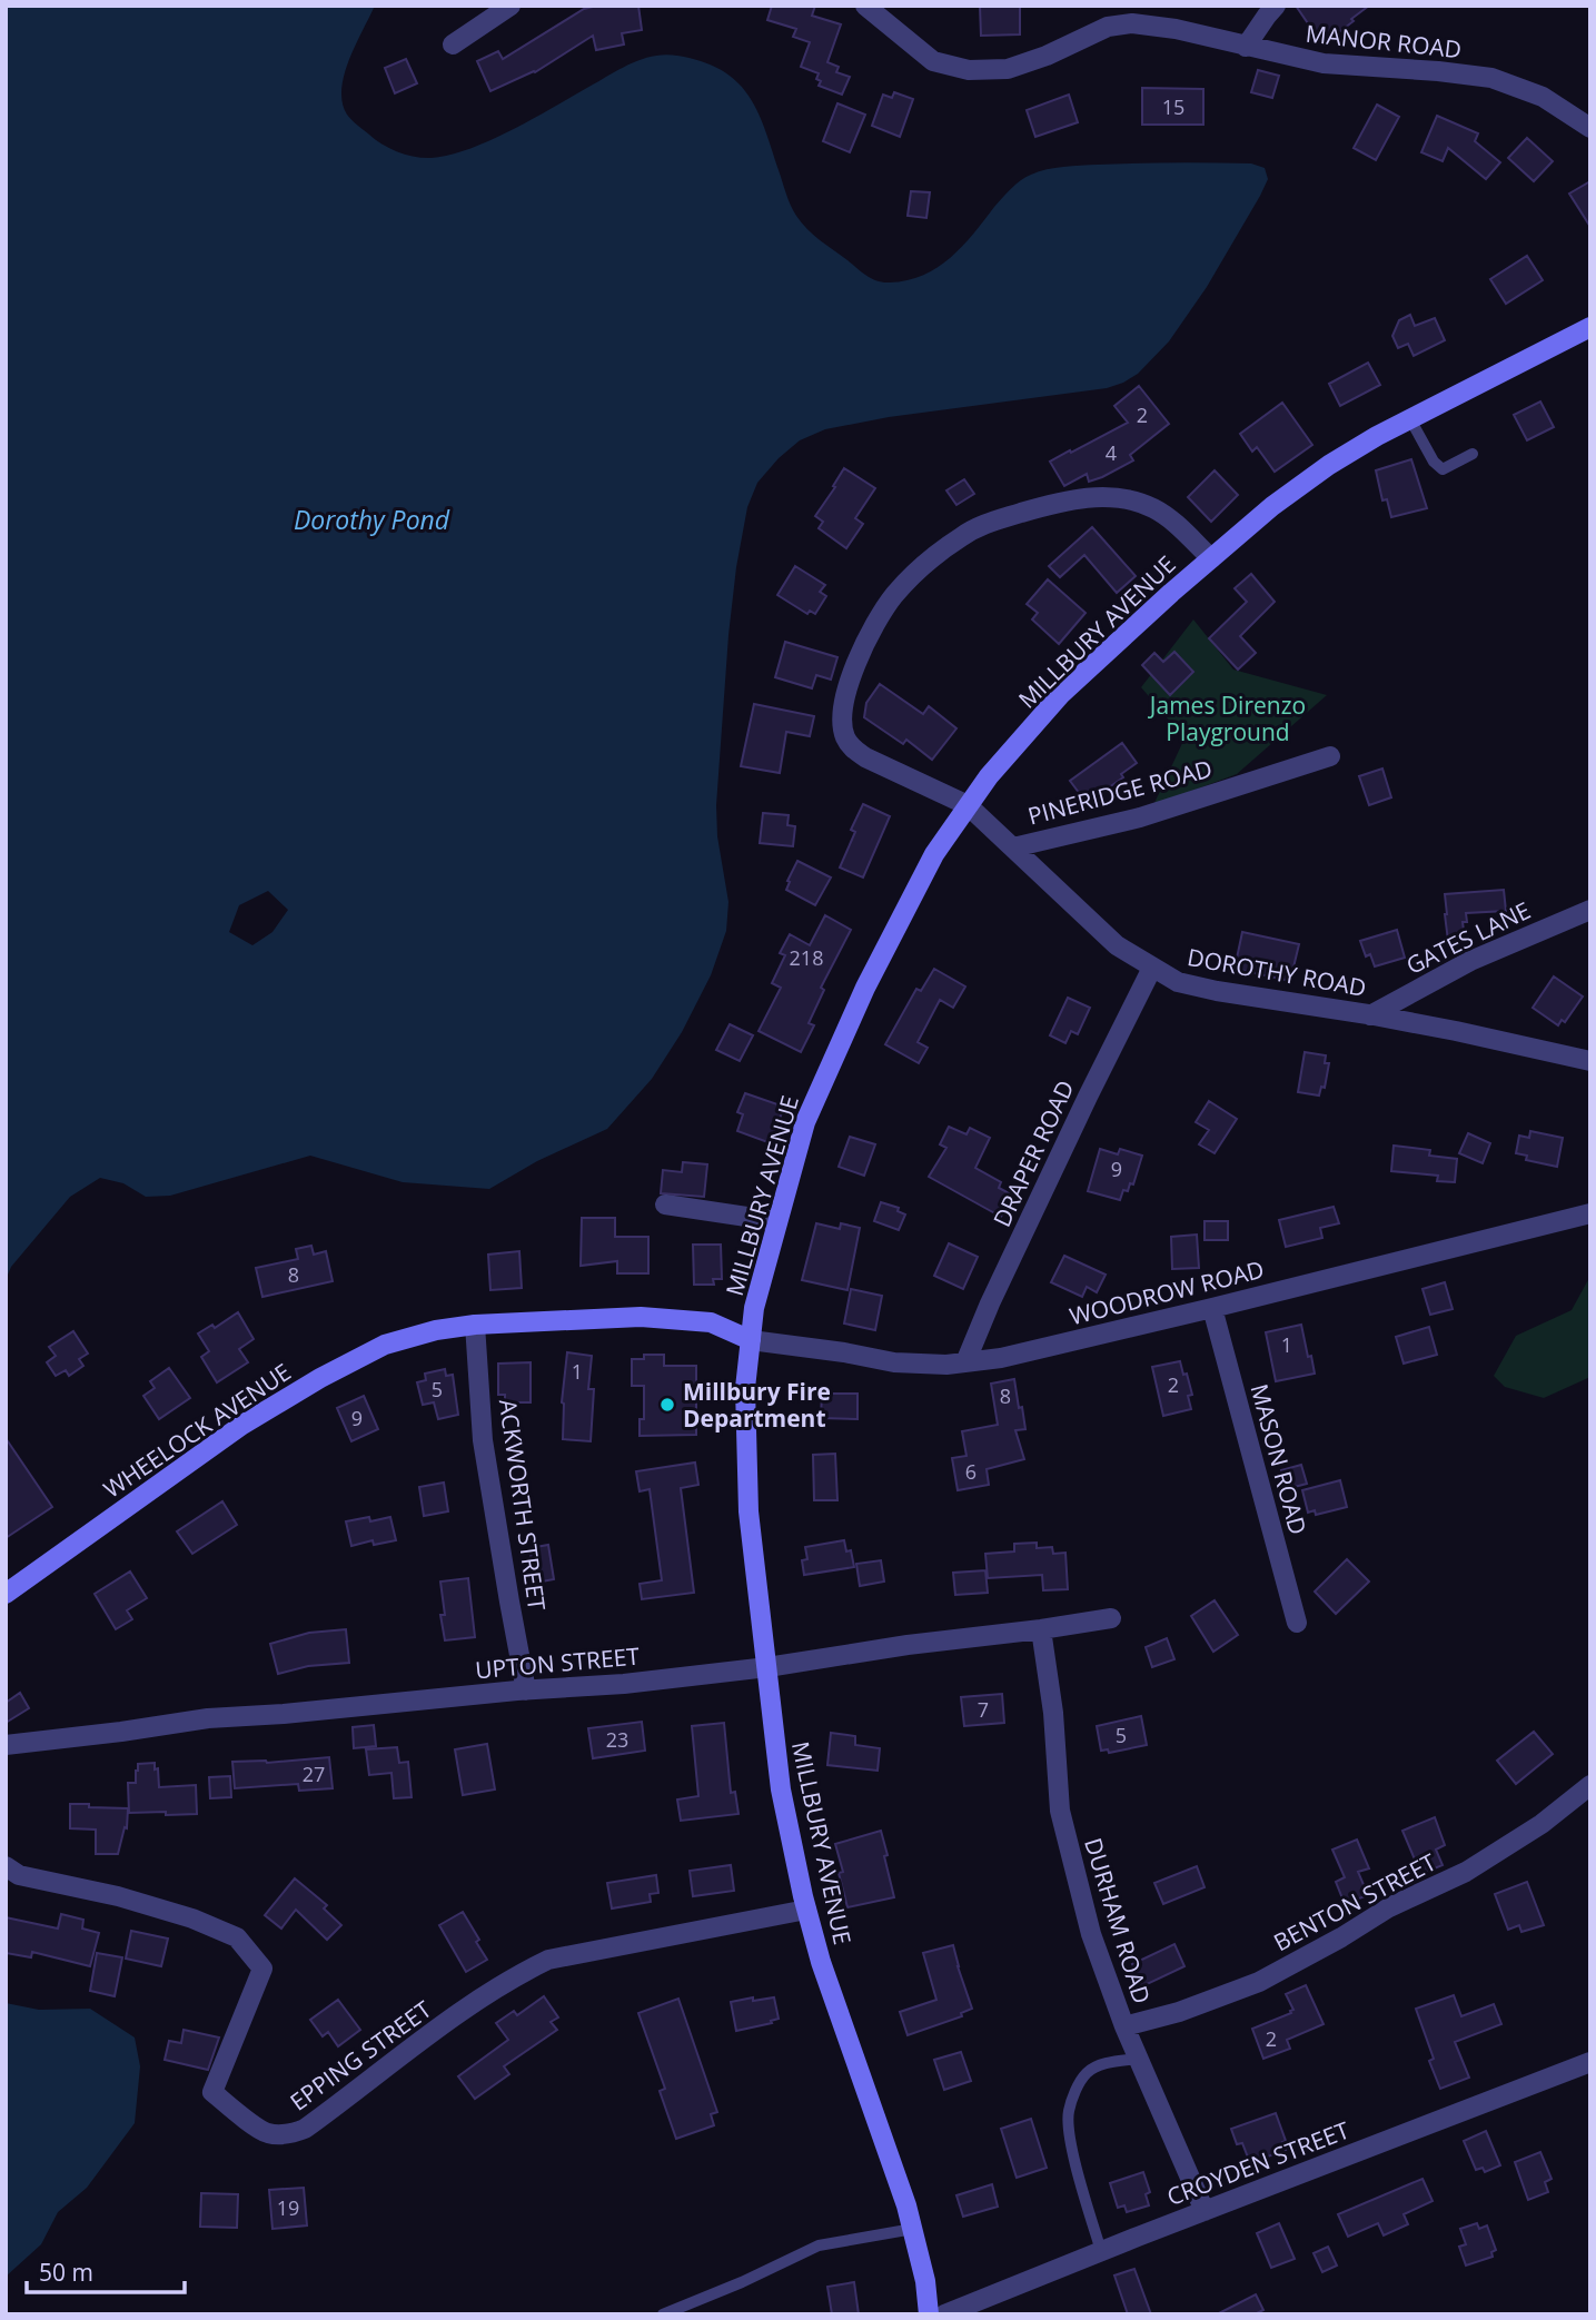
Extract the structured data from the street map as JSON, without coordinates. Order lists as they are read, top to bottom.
{
  "streets": {
    "main road": ["MILLBURY AVENUE", "WHEELOCK AVENUE"],
    "street": [
      "MANOR ROAD",
      "PINERIDGE ROAD",
      "GATES LANE",
      "DOROTHY ROAD",
      "DRAPER ROAD",
      "WOODROW ROAD",
      "MASON ROAD",
      "ACKWORTH STREET",
      "UPTON STREET",
      "BENTON STREET",
      "DURHAM ROAD",
      "EPPING STREET",
      "CROYDEN STREET"
    ]
  },
  "crossings": [
    ["MILLBURY AVENUE", "DOROTHY ROAD"],
    ["MILLBURY AVENUE", "WOODROW ROAD"],
    ["MILLBURY AVENUE", "WHEELOCK AVENUE"],
    ["MILLBURY AVENUE", "UPTON STREET"],
    ["MILLBURY AVENUE", "EPPING STREET"],
    ["PINERIDGE ROAD", "DOROTHY ROAD"],
    ["GATES LANE", "DOROTHY ROAD"],
    ["DOROTHY ROAD", "DRAPER ROAD"],
    ["DRAPER ROAD", "WOODROW ROAD"],
    ["WOODROW ROAD", "WHEELOCK AVENUE"],
    ["WOODROW ROAD", "MASON ROAD"],
    ["WHEELOCK AVENUE", "ACKWORTH STREET"],
    ["ACKWORTH STREET", "UPTON STREET"],
    ["UPTON STREET", "DURHAM ROAD"],
    ["BENTON STREET", "DURHAM ROAD"],
    ["DURHAM ROAD", "CROYDEN STREET"]
  ],
  "water": ["Dorothy Pond"],
  "parks": ["James Direnzo Playground"],
  "places": ["Millbury Fire Department"],
  "house_numbers": [
    "15",
    "2",
    "4",
    "218",
    "9",
    "8",
    "1",
    "1",
    "2",
    "5",
    "8",
    "9",
    "6",
    "7",
    "5",
    "23",
    "27",
    "2",
    "19"
  ],
  "scale_bar": "50 m"
}
